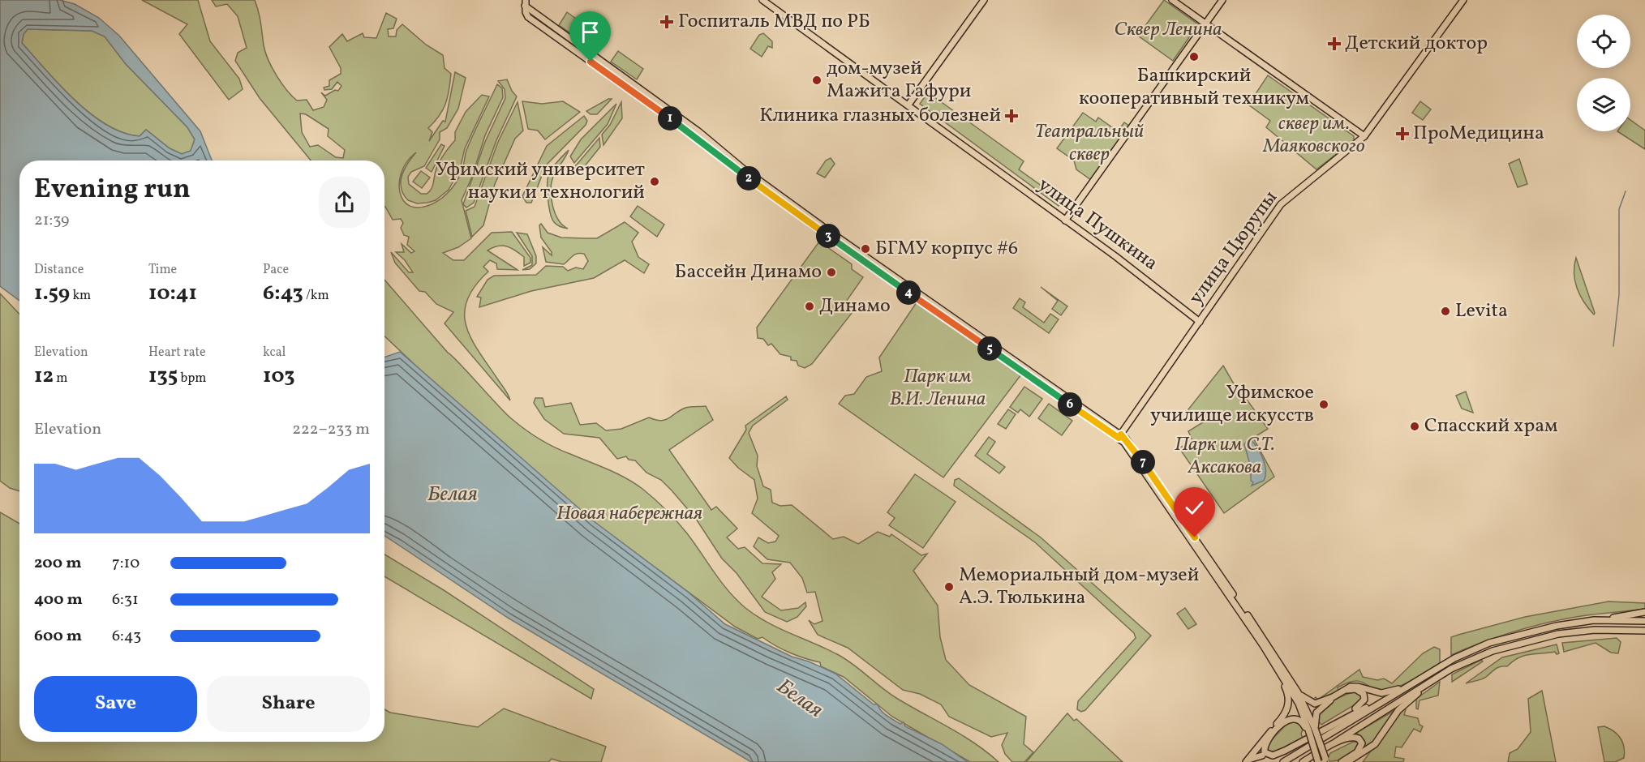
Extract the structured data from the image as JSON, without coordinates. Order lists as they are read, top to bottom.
{
  "streets": {
    "main road": ["улица Пушкина", "улица Цюрупы"]
  },
  "crossings": [
    ["улица Пушкина", "улица Цюрупы"]
  ],
  "water": ["Белая"],
  "parks": [
    "Сквер Ленина",
    "сквер им. Маяковского",
    "Театральный сквер",
    "Парк им В.И. Ленина",
    "Парк им С.Т. Аксакова",
    "Новая набережная"
  ],
  "places": {
    "health": [
      "Госпиталь МВД по РБ",
      "Детский доктор",
      "Клиника глазных болезней",
      "ПроМедицина"
    ],
    "other": [
      "Башкирский кооперативный техникум",
      "дом-музей Мажита Гафури",
      "Уфимский университет науки и технологий",
      "БГМУ корпус #6",
      "Бассейн Динамо",
      "Динамо",
      "Levita",
      "Уфимское училище искусств",
      "Спасский храм",
      "Мемориальный дом-музей А.Э. Тюлькина"
    ]
  },
  "page": {
    "pins": [
      "1",
      "2",
      "3",
      "4",
      "5",
      "6",
      "7"
    ],
    "heading": ["Evening run", "21:39"],
    "stats": [
      ["Distance", "1.59 km"],
      ["Time", "10:41"],
      ["Pace", "6:43 /km"],
      ["Elevation", "12 m"],
      ["Heart rate", "135 bpm"],
      ["kcal", "103"]
    ],
    "chart": ["Elevation", "222–233 m"],
    "list": [
      {
        "name": "200 m",
        "note": "7:10"
      },
      {
        "name": "400 m",
        "note": "6:31"
      },
      {
        "name": "600 m",
        "note": "6:43"
      }
    ],
    "buttons": ["Save", "Share"]
  }
}
